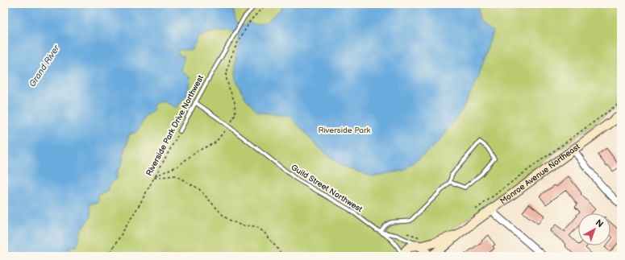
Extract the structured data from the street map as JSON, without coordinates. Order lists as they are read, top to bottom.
{
  "streets": {
    "main road": ["Monroe Avenue Northeast"],
    "lane": ["Riverside Park Drive Northwest", "Guild Street Northwest"]
  },
  "crossings": [
    ["Riverside Park Drive Northwest", "Guild Street Northwest"],
    ["Monroe Avenue Northeast", "Guild Street Northwest"]
  ],
  "water": ["Grand River"],
  "parks": ["Riverside Park"],
  "north": "top right"
}
